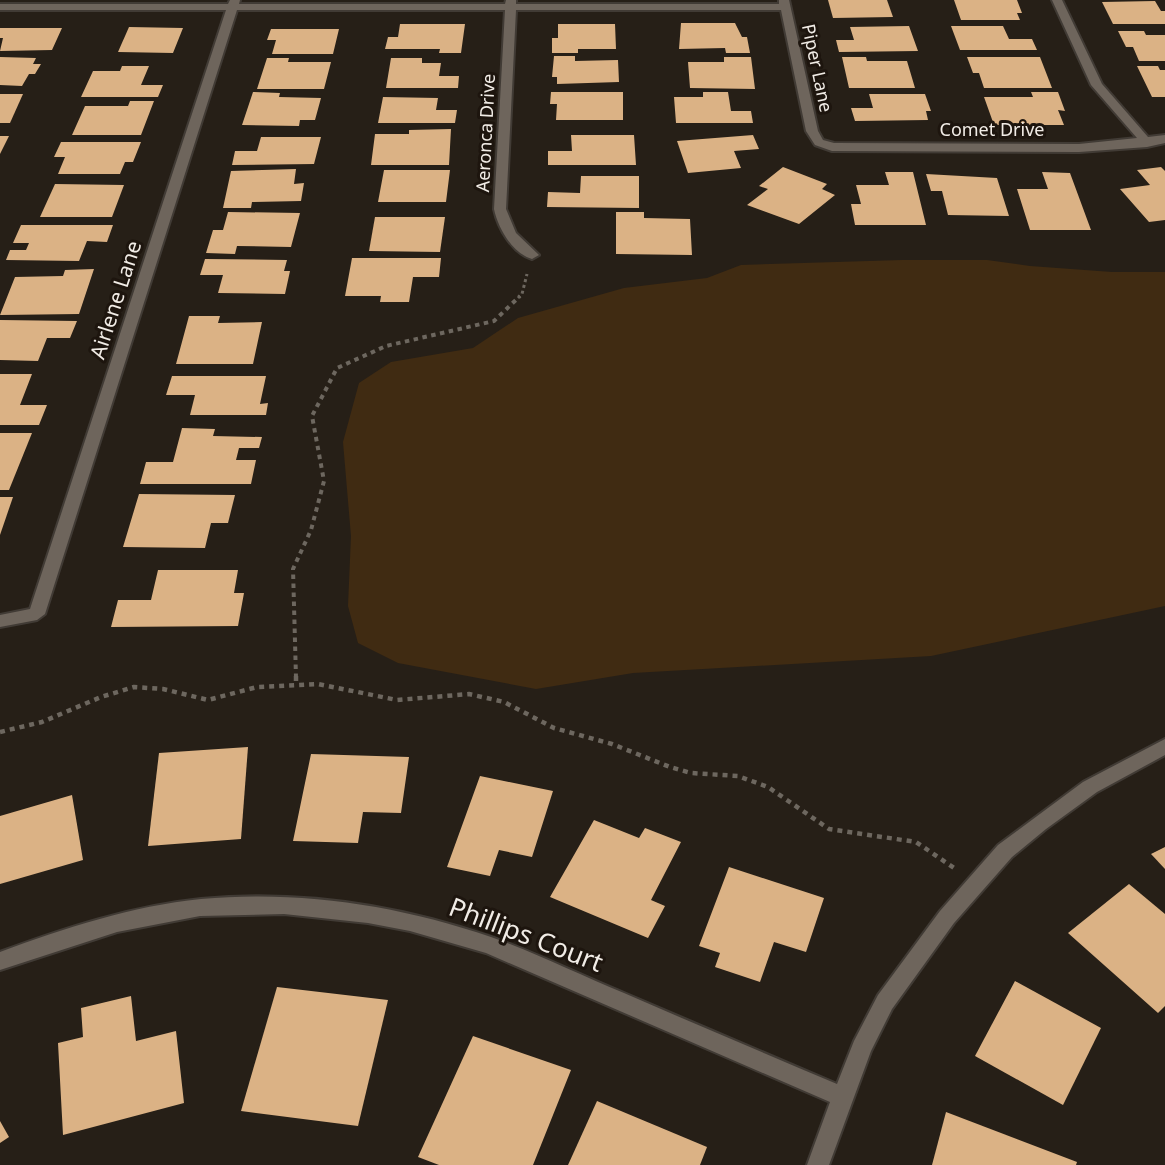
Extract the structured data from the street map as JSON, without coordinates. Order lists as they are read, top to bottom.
{
  "streets": {
    "street": [
      "Piper Lane",
      "Comet Drive",
      "Aeronca Drive",
      "Airlene Lane",
      "Phillips Court"
    ]
  },
  "crossings": [
    ["Piper Lane", "Comet Drive"]
  ]
}
